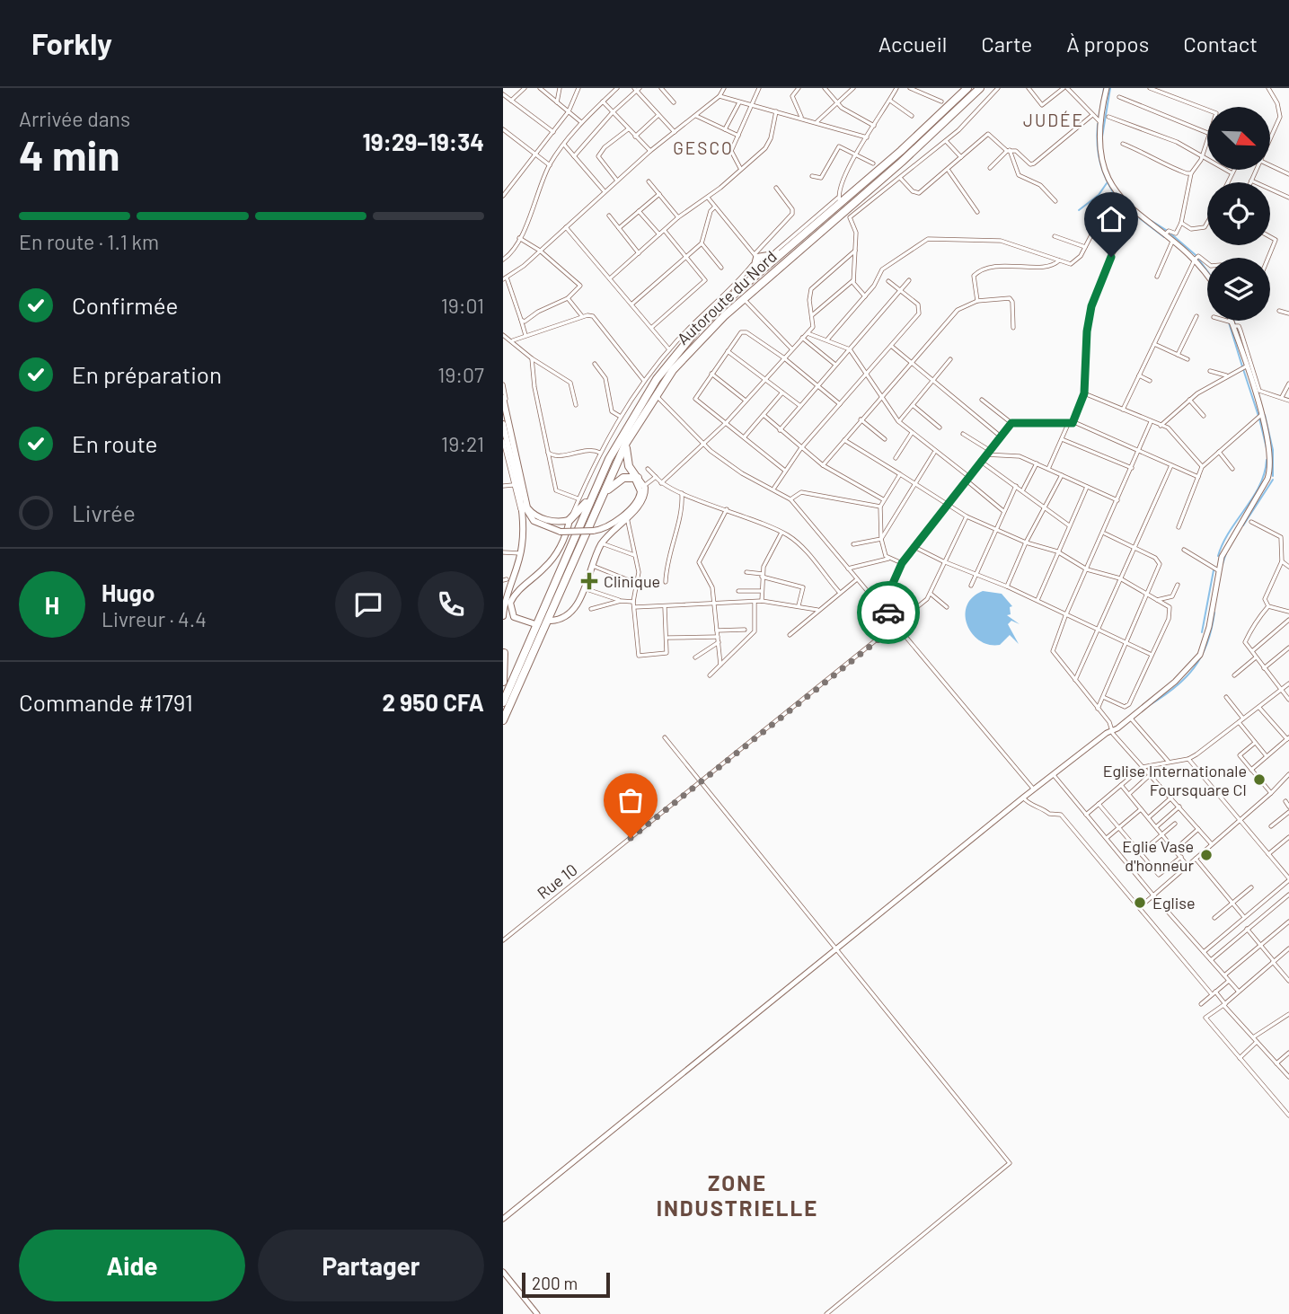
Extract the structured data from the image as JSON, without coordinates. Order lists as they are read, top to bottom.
{
  "streets": {
    "highway": ["Autoroute du Nord"],
    "street": ["Rue 10"]
  },
  "districts": ["JUDÉE", "GESCO", "ZONE INDUSTRIELLE"],
  "places": {
    "health": ["Clinique"],
    "other": ["Eglise Internationale Foursquare CI", "Eglie Vase d'honneur", "Eglise"]
  },
  "scale_bar": "200 m",
  "north": "bottom right",
  "page": {
    "header": "Forkly",
    "nav": [
      "Accueil",
      "Carte",
      "À propos",
      "Contact"
    ],
    "heading": ["4 min", "Arrivée dans", "19:29–19:34"],
    "panel": [
      "Hugo",
      "Livreur · 4.4",
      "Commande #1791",
      "2 950 CFA"
    ],
    "bar": "En route · 1.1 km",
    "list": [
      ["Confirmée", "19:01"],
      ["En préparation", "19:07"],
      ["En route", "19:21"],
      "Livrée"
    ],
    "round": "H",
    "buttons": ["Aide", "Partager"],
    "scale": "200 m"
  }
}
